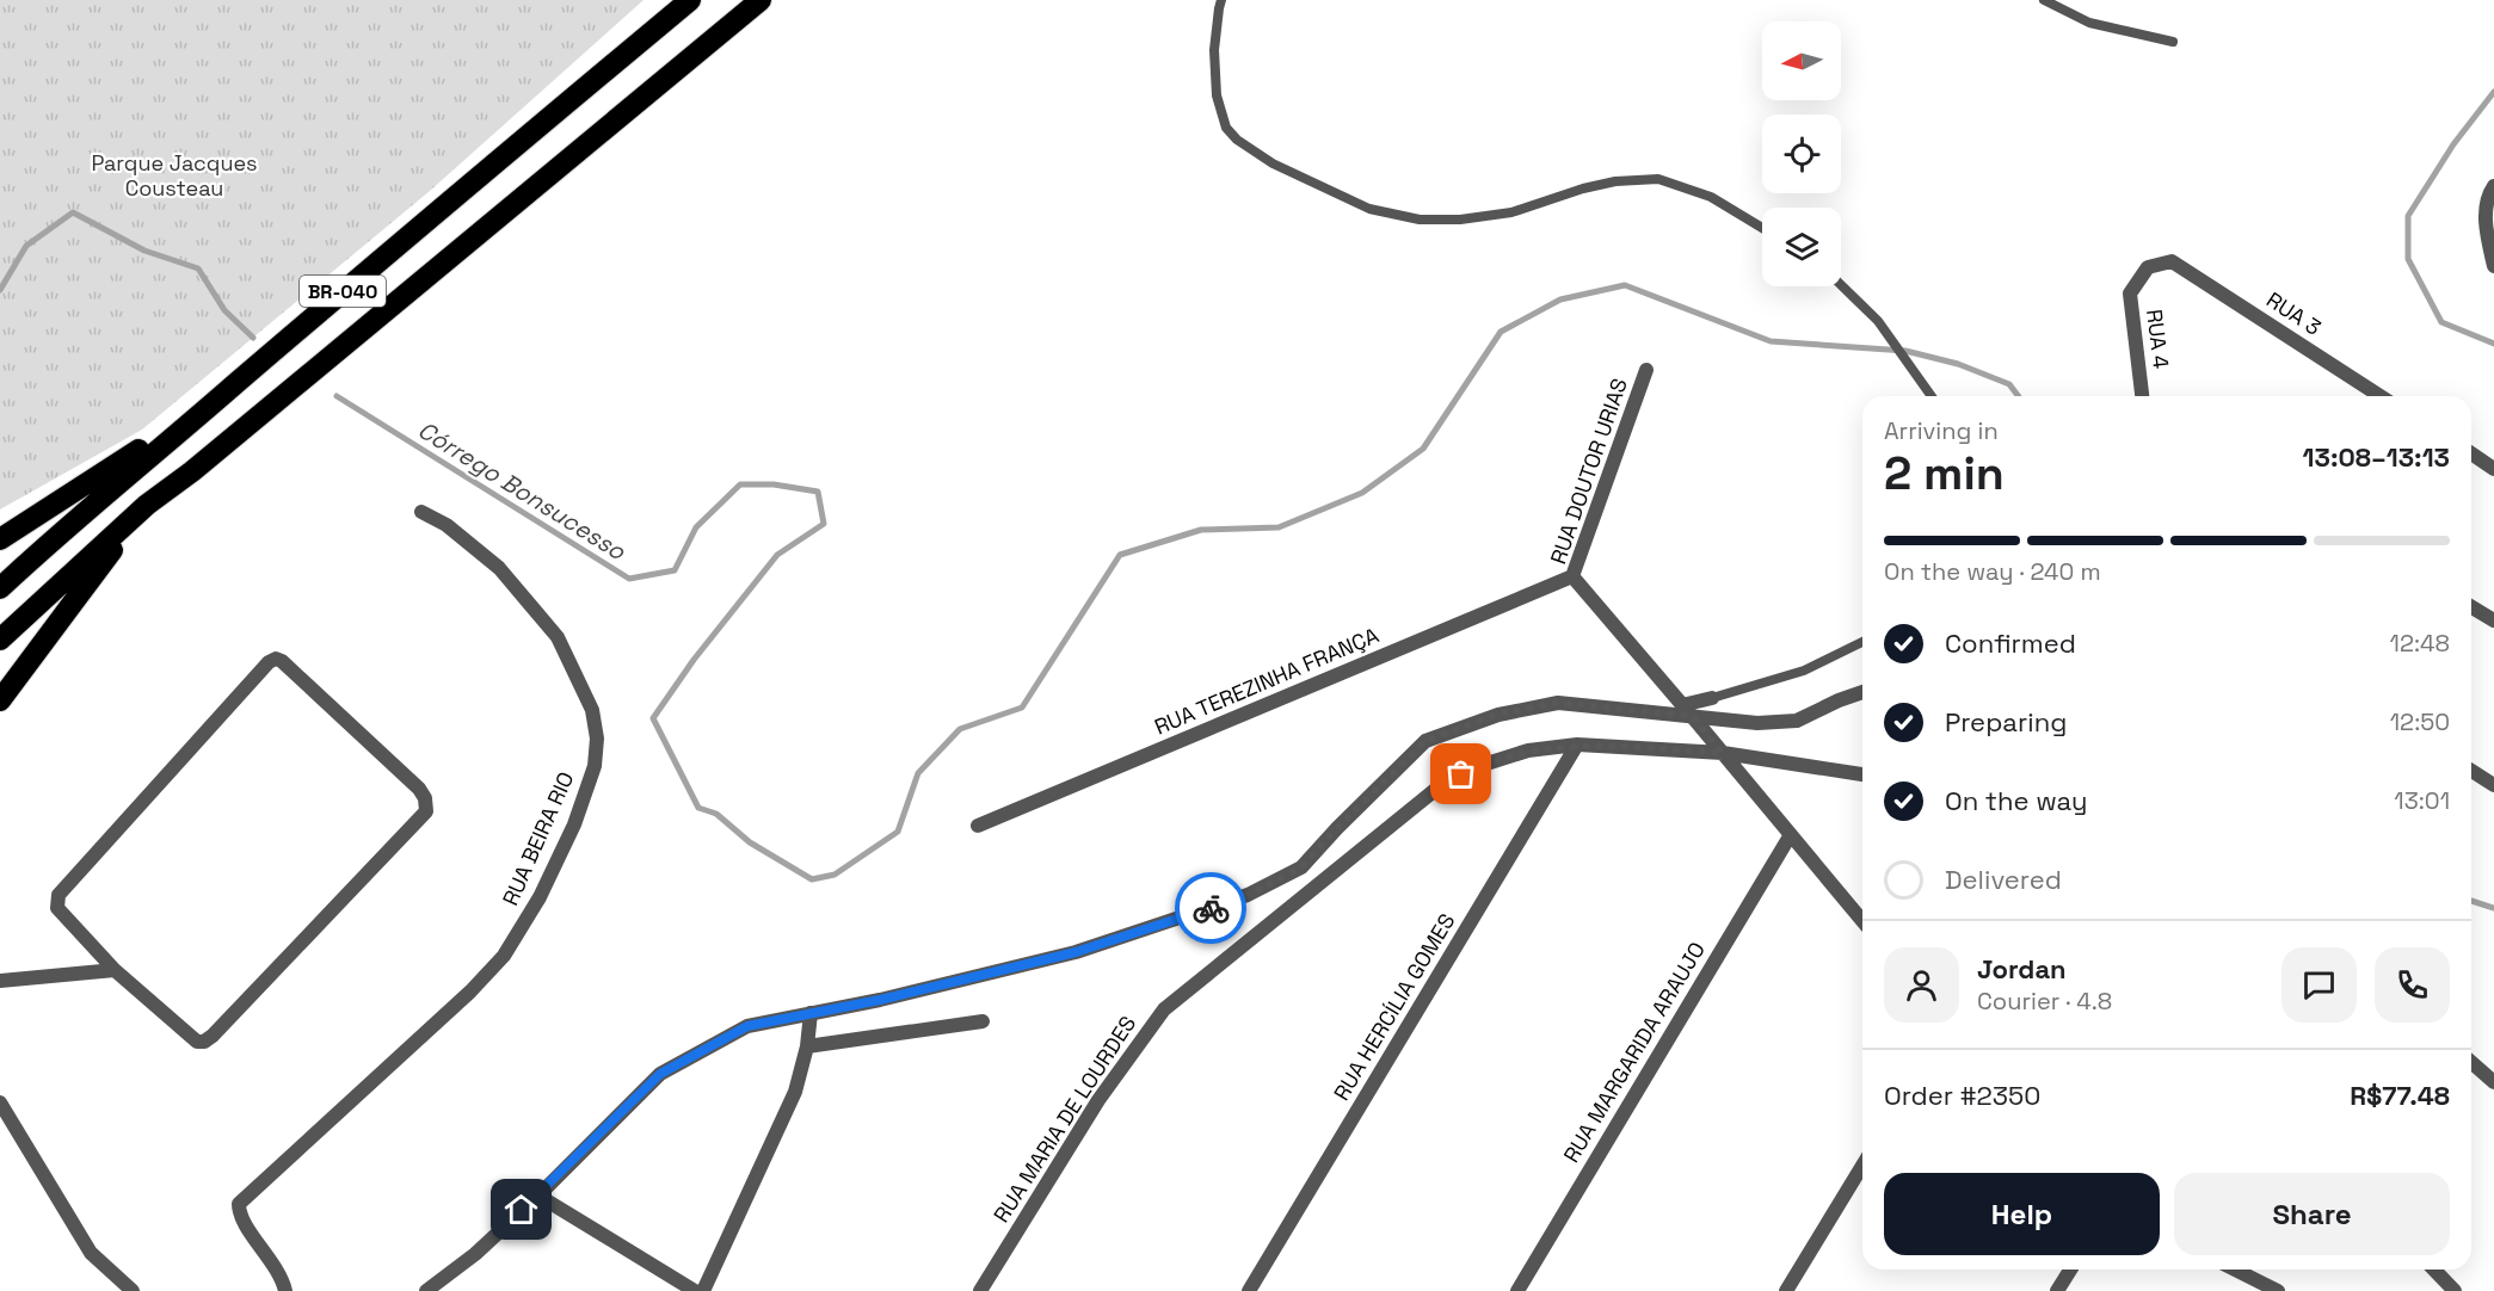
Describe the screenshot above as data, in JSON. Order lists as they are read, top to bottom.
{
  "streets": {
    "highway": ["BR-040"],
    "street": [
      "RUA 3",
      "RUA 4",
      "RUA DOUTOR URIAS",
      "RUA TEREZINHA FRANÇA",
      "RUA BEIRA RIO",
      "RUA HERCÍLIA GOMES",
      "RUA MARGARIDA ARAUJO",
      "RUA MARIA DE LOURDES"
    ]
  },
  "crossings": [
    ["RUA 3", "RUA 4"],
    ["RUA DOUTOR URIAS", "RUA TEREZINHA FRANÇA"],
    ["RUA DOUTOR URIAS", "RUA MARGARIDA ARAUJO"],
    ["RUA DOUTOR URIAS", "RUA MARIA DE LOURDES"],
    ["RUA HERCÍLIA GOMES", "RUA MARIA DE LOURDES"]
  ],
  "water": ["Córrego Bonsucesso"],
  "parks": ["Parque Jacques Cousteau"],
  "north": "left",
  "page": {
    "heading": ["2 min", "Arriving in", "13:08–13:13"],
    "panel": [
      "Jordan",
      "Courier · 4.8",
      "Order #2350",
      "R$77.48"
    ],
    "bar": "On the way · 240 m",
    "list": [
      ["Confirmed", "12:48"],
      ["Preparing", "12:50"],
      ["On the way", "13:01"],
      "Delivered"
    ],
    "buttons": ["Help", "Share"]
  }
}
